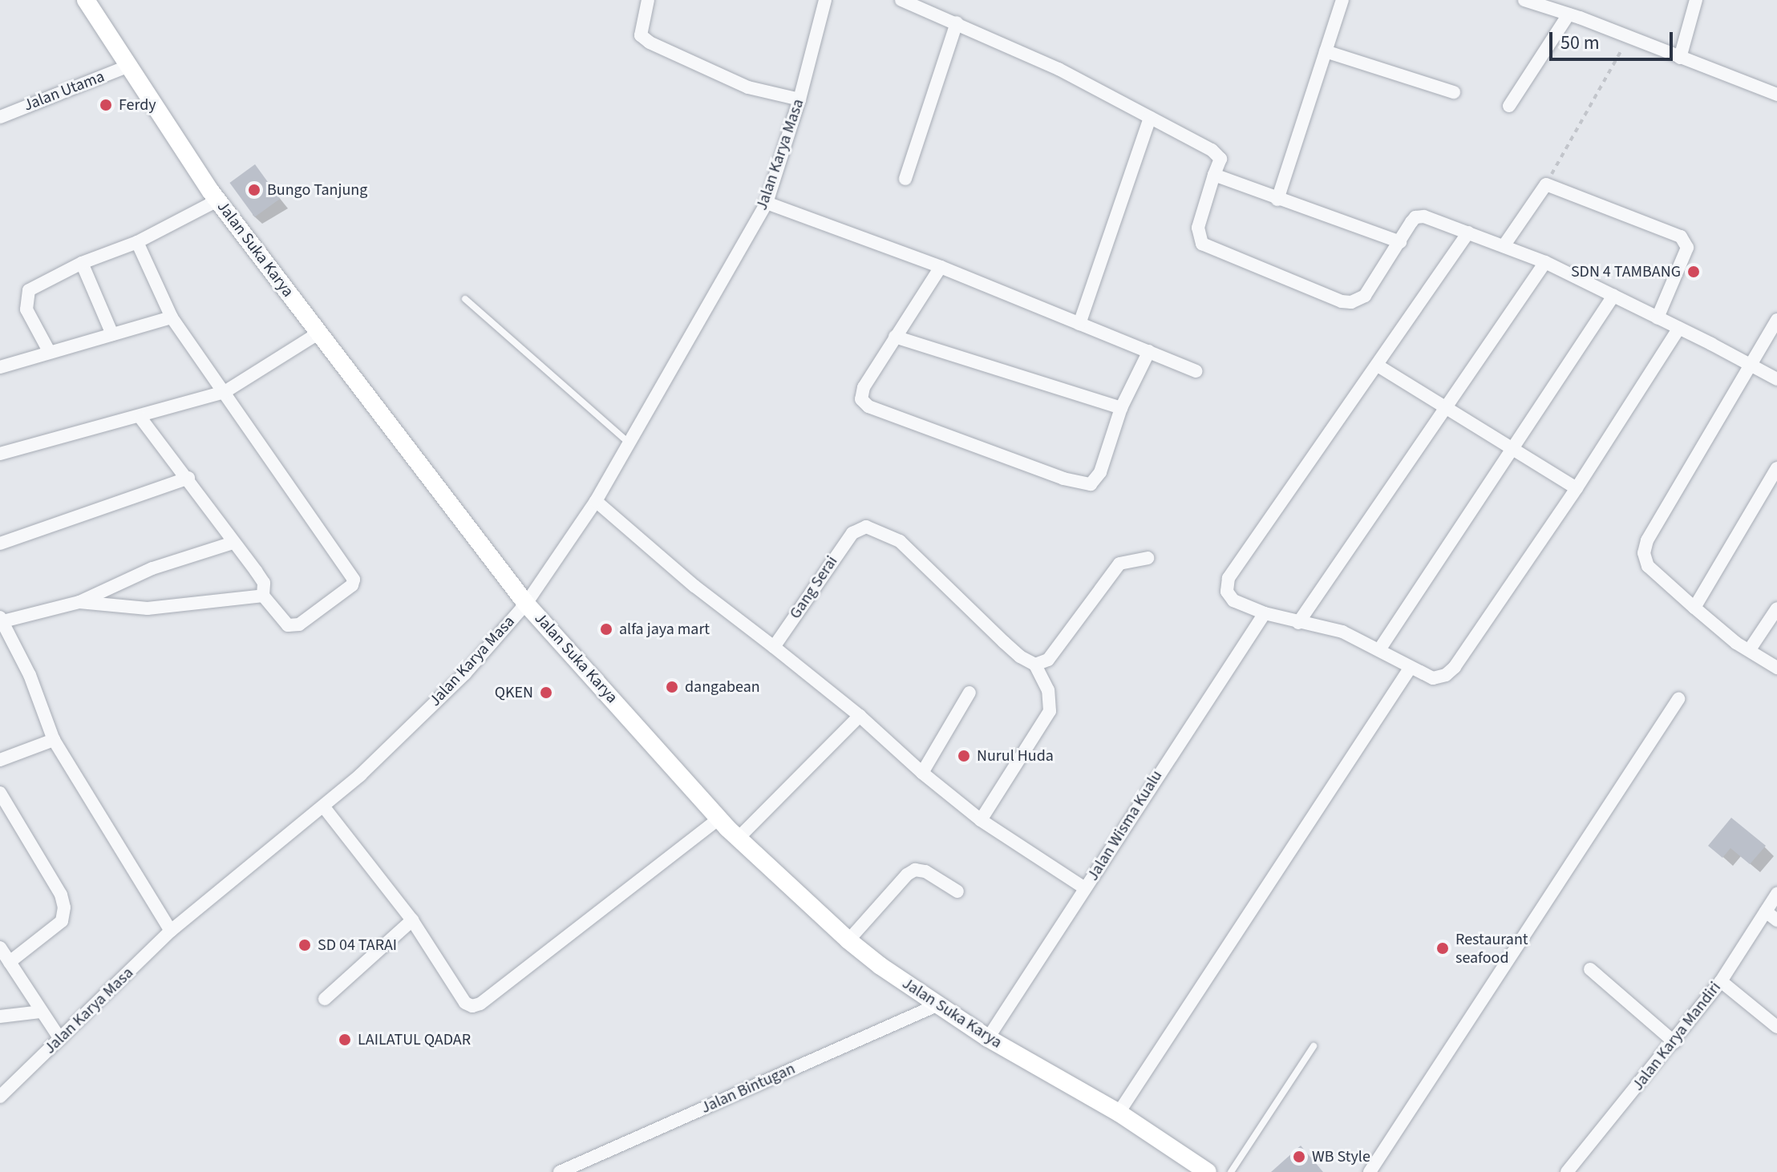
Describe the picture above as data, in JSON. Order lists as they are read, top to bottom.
{
  "streets": {
    "main road": ["Jalan Suka Karya"],
    "street": [
      "Jalan Utama",
      "Jalan Karya Masa",
      "Gang Serai",
      "Jalan Wisma Kualu",
      "Jalan Karya Mandiri",
      "Jalan Bintugan"
    ]
  },
  "crossings": [
    ["Jalan Utama", "Jalan Suka Karya"],
    ["Jalan Karya Masa", "Jalan Suka Karya"],
    ["Jalan Suka Karya", "Jalan Wisma Kualu"],
    ["Jalan Suka Karya", "Jalan Bintugan"]
  ],
  "places": [
    "Ferdy",
    "Bungo Tanjung",
    "SDN 4 TAMBANG",
    "alfa jaya mart",
    "dangabean",
    "QKEN",
    "Nurul Huda",
    "SD 04 TARAI",
    "Restaurant seafood",
    "LAILATUL QADAR",
    "WB Style"
  ],
  "scale_bar": "50 m"
}
